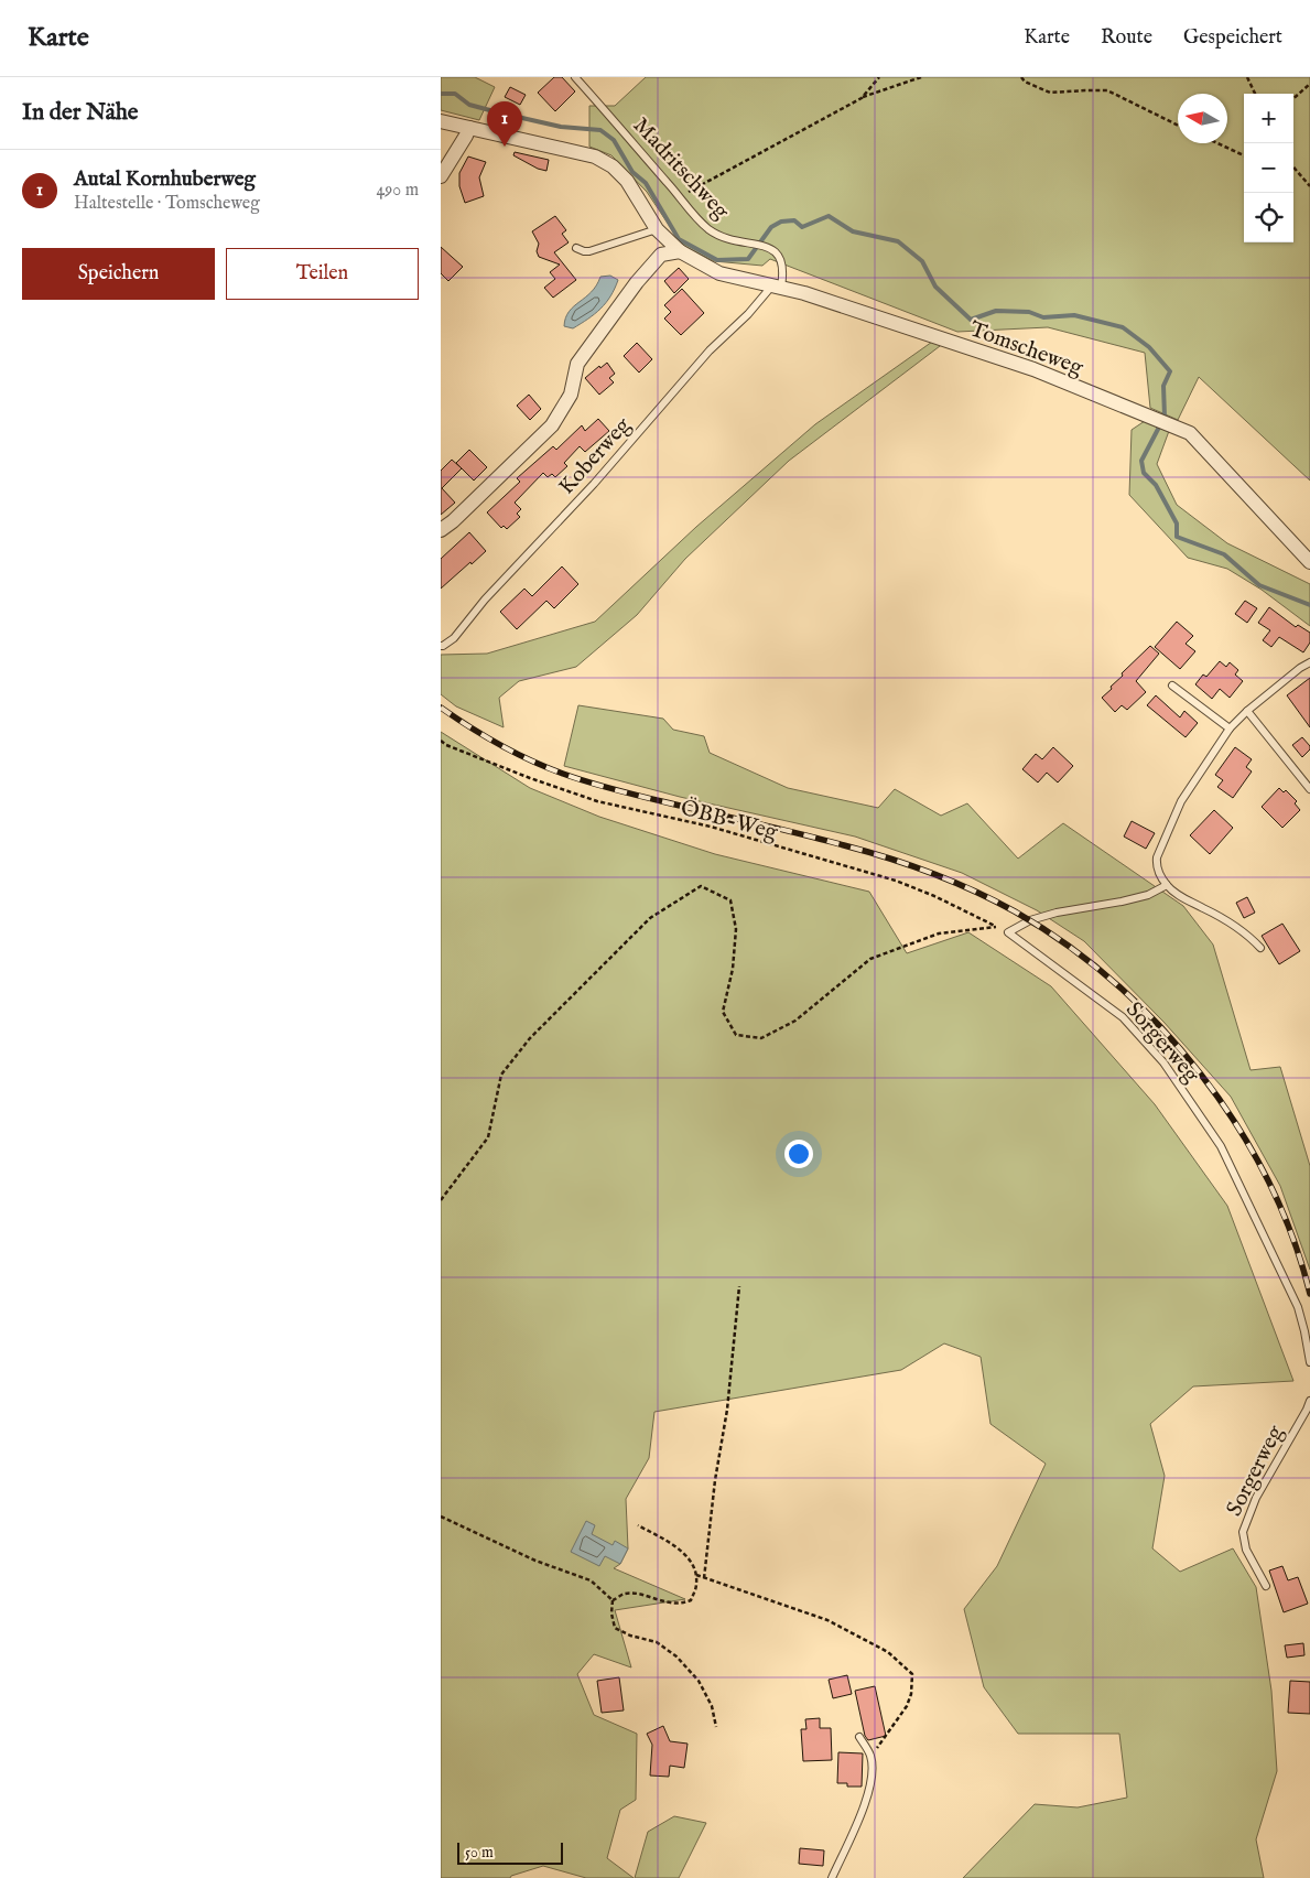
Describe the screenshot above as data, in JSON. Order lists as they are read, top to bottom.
{
  "streets": {
    "street": ["Tomscheweg"],
    "lane": ["Madritschweg", "Koberweg", "Sorgerweg"],
    "path": ["ÖBB-Weg"]
  },
  "crossings": [
    ["Madritschweg", "Tomscheweg"],
    ["Madritschweg", "Koberweg"],
    ["Tomscheweg", "Koberweg"],
    ["ÖBB-Weg", "Sorgerweg"]
  ],
  "scale_bar": "50 m",
  "north": "left",
  "page": {
    "header": "Karte",
    "nav": ["Karte", "Route", "Gespeichert"],
    "heading": "In der Nähe",
    "map_buttons": ["+", "−"],
    "pins": "1",
    "list": [
      {
        "mark": "1",
        "name": "Autal Kornhuberweg",
        "note": "Haltestelle · Tomscheweg",
        "value": "490 m"
      }
    ],
    "buttons": ["Speichern", "Teilen"],
    "scale": "50 m"
  }
}
